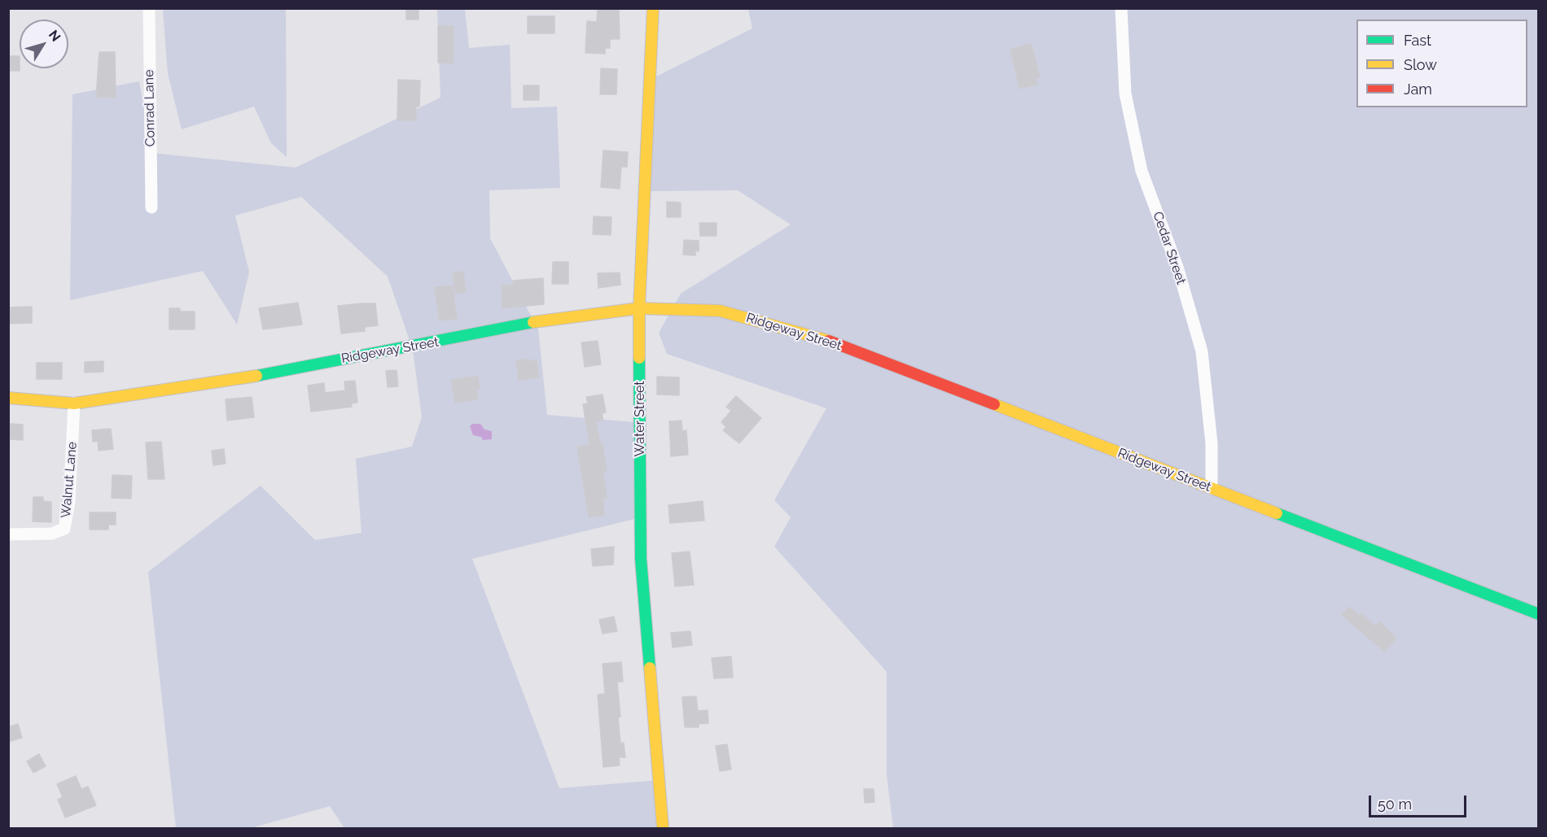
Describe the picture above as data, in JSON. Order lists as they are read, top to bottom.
{
  "streets": {
    "street": [
      "Conrad Lane",
      "Cedar Street",
      "Ridgeway Street",
      "Water Street",
      "Walnut Lane"
    ]
  },
  "crossings": [
    ["Cedar Street", "Ridgeway Street"],
    ["Ridgeway Street", "Water Street"],
    ["Ridgeway Street", "Walnut Lane"]
  ],
  "legend": ["Fast", "Slow", "Jam"],
  "scale_bar": "50 m",
  "north": "top right"
}
